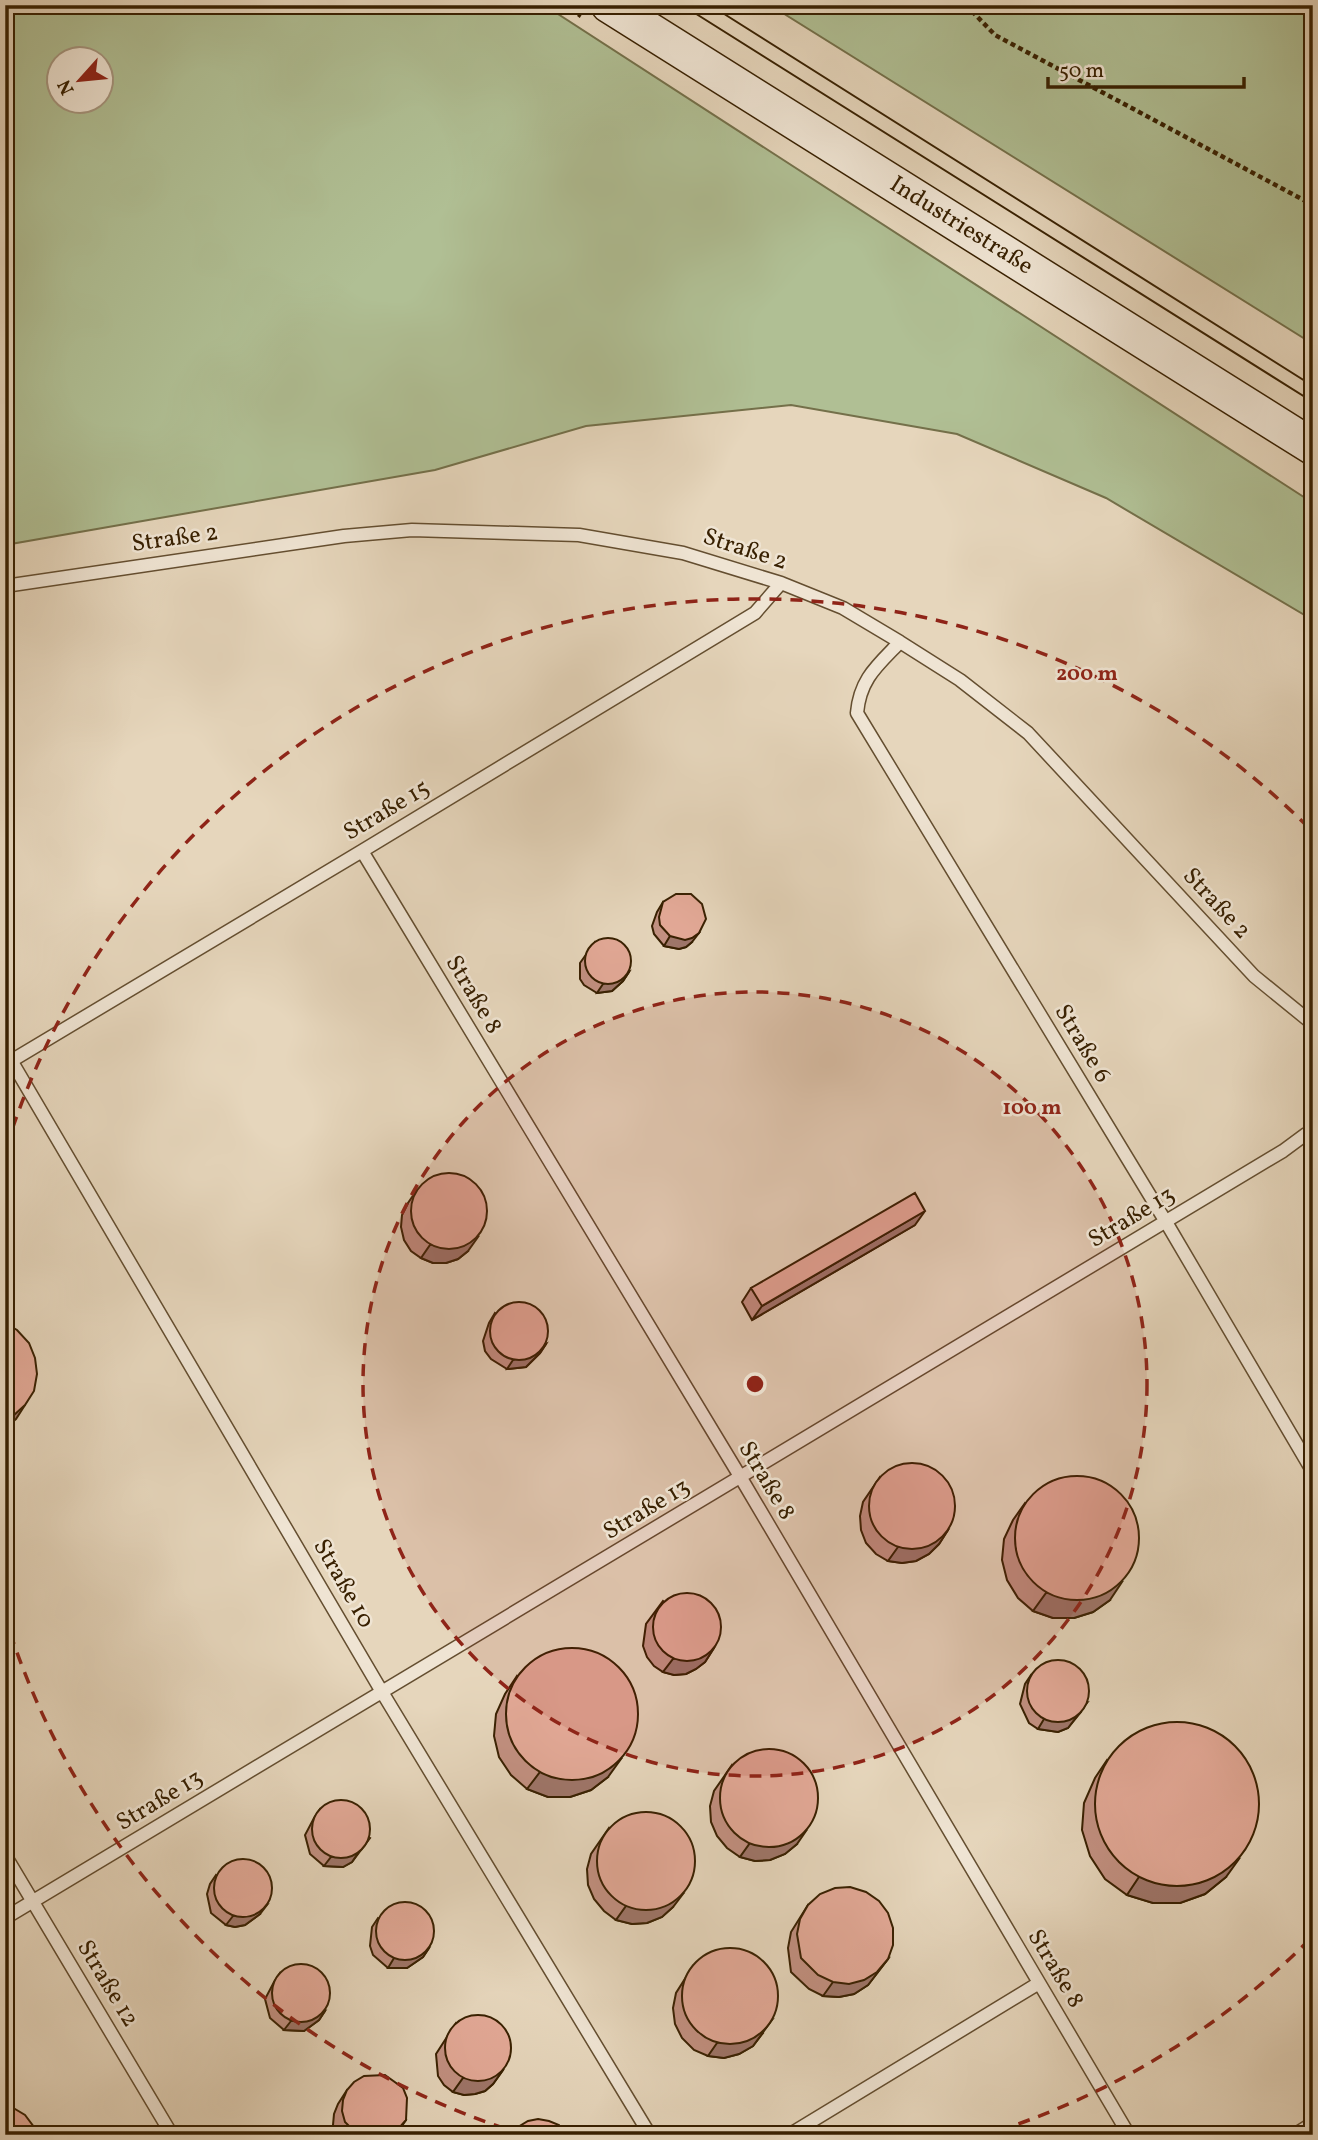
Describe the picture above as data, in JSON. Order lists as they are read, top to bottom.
{
  "streets": {
    "main road": ["Industriestraße"],
    "lane": [
      "Straße 2",
      "Straße 15",
      "Straße 8",
      "Straße 6",
      "Straße 13",
      "Straße 10",
      "Straße 12"
    ]
  },
  "crossings": [
    ["Straße 2", "Straße 15"],
    ["Straße 2", "Straße 6"],
    ["Straße 15", "Straße 8"],
    ["Straße 15", "Straße 10"],
    ["Straße 8", "Straße 13"],
    ["Straße 6", "Straße 13"],
    ["Straße 13", "Straße 10"],
    ["Straße 13", "Straße 12"]
  ],
  "scale_bar": "50 m",
  "north": "bottom left",
  "rings": ["200 m", "100 m"]
}
